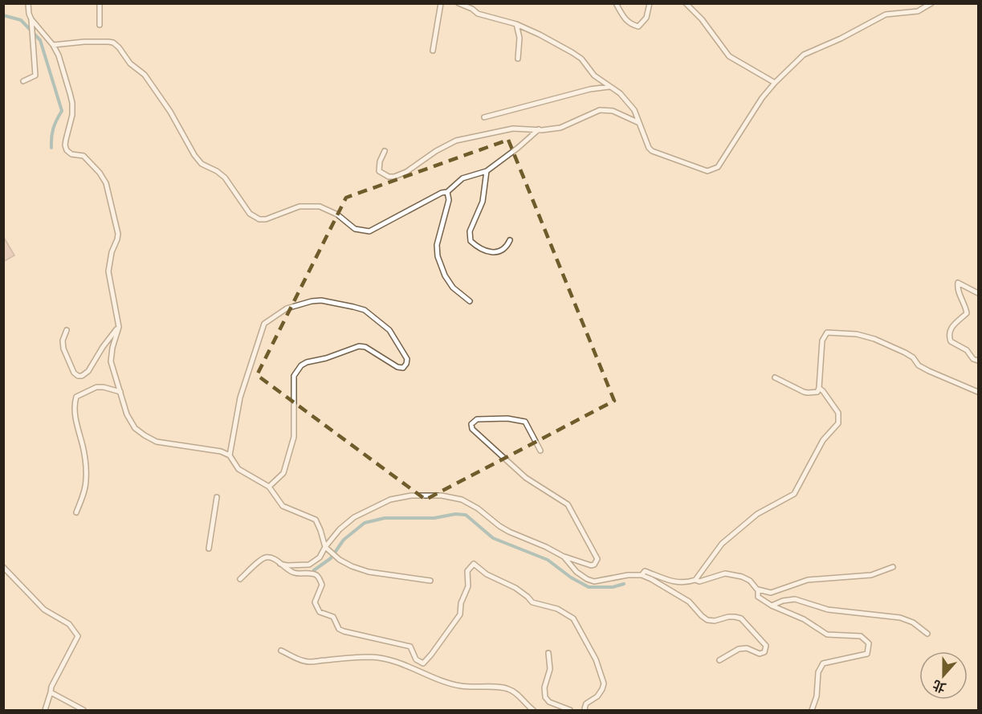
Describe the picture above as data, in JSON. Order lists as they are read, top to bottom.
{
  "north": "bottom"
}
